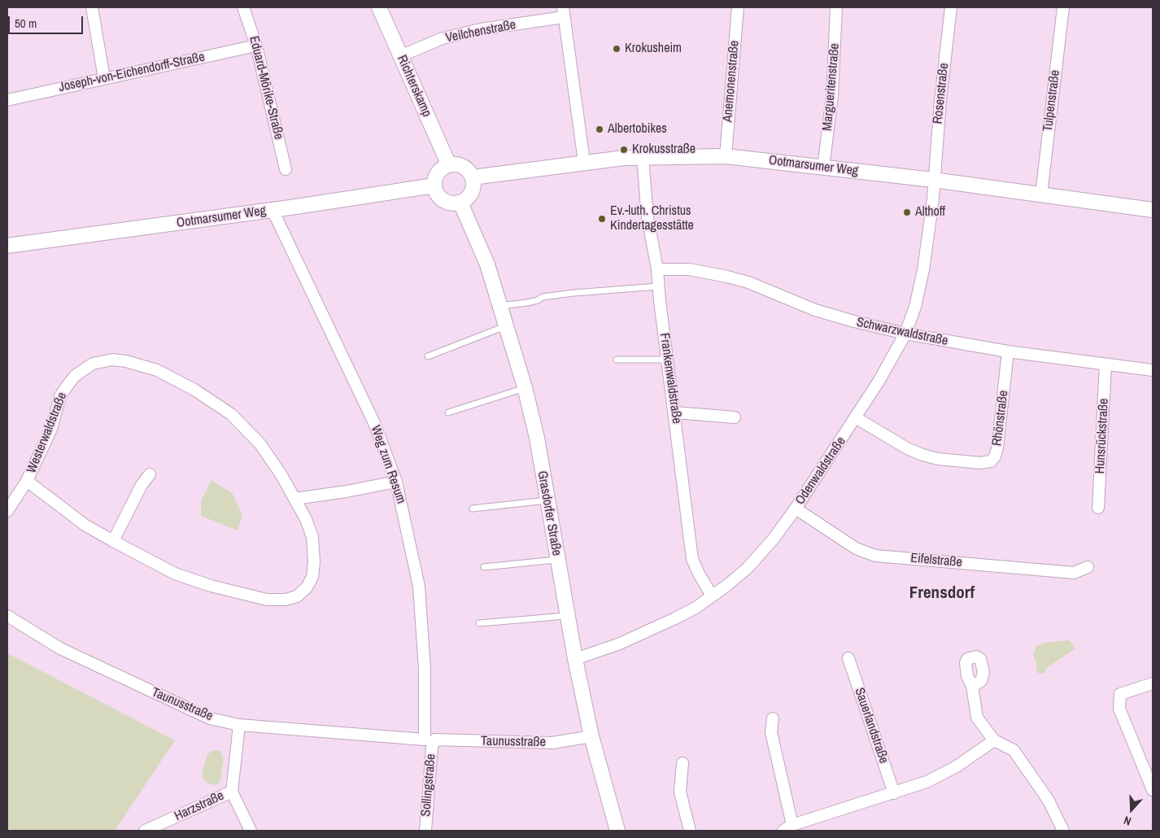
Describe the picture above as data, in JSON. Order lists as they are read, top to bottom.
{
  "streets": {
    "street": [
      "Veilchenstraße",
      "Joseph-von-Eichendorff-Straße",
      "Anemonenstraße",
      "Richterskamp",
      "Margueritenstraße",
      "Eduard-Mörike-Straße",
      "Rosenstraße",
      "Tulpenstraße",
      "Ootmarsumer Weg",
      "Schwarzwaldstraße",
      "Frankenwaldstraße",
      "Rhönstraße",
      "Westerwaldstraße",
      "Hunsrückstraße",
      "Weg zum Resum",
      "Odenwaldstraße",
      "Grasdorfer Straße",
      "Eifelstraße",
      "Taunusstraße",
      "Sauerlandstraße",
      "Sollingstraße",
      "Harzstraße"
    ]
  },
  "crossings": [
    ["Veilchenstraße", "Richterskamp"],
    ["Joseph-von-Eichendorff-Straße", "Eduard-Mörike-Straße"],
    ["Anemonenstraße", "Ootmarsumer Weg"],
    ["Richterskamp", "Ootmarsumer Weg"],
    ["Richterskamp", "Grasdorfer Straße"],
    ["Margueritenstraße", "Ootmarsumer Weg"],
    ["Rosenstraße", "Ootmarsumer Weg"],
    ["Rosenstraße", "Odenwaldstraße"],
    ["Tulpenstraße", "Ootmarsumer Weg"],
    ["Ootmarsumer Weg", "Frankenwaldstraße"],
    ["Ootmarsumer Weg", "Weg zum Resum"],
    ["Ootmarsumer Weg", "Odenwaldstraße"],
    ["Ootmarsumer Weg", "Grasdorfer Straße"],
    ["Schwarzwaldstraße", "Frankenwaldstraße"],
    ["Schwarzwaldstraße", "Rhönstraße"],
    ["Schwarzwaldstraße", "Hunsrückstraße"],
    ["Schwarzwaldstraße", "Odenwaldstraße"],
    ["Frankenwaldstraße", "Odenwaldstraße"],
    ["Rhönstraße", "Odenwaldstraße"],
    ["Weg zum Resum", "Taunusstraße"],
    ["Weg zum Resum", "Sollingstraße"],
    ["Odenwaldstraße", "Grasdorfer Straße"],
    ["Odenwaldstraße", "Eifelstraße"],
    ["Grasdorfer Straße", "Taunusstraße"],
    ["Taunusstraße", "Sollingstraße"],
    ["Taunusstraße", "Harzstraße"]
  ],
  "districts": ["Frensdorf"],
  "places": [
    "Krokusheim",
    "Albertobikes",
    "Krokusstraße",
    "Althoff",
    "Ev.-luth. Christus Kindertagesstätte"
  ],
  "scale_bar": "50 m",
  "north": "bottom"
}
